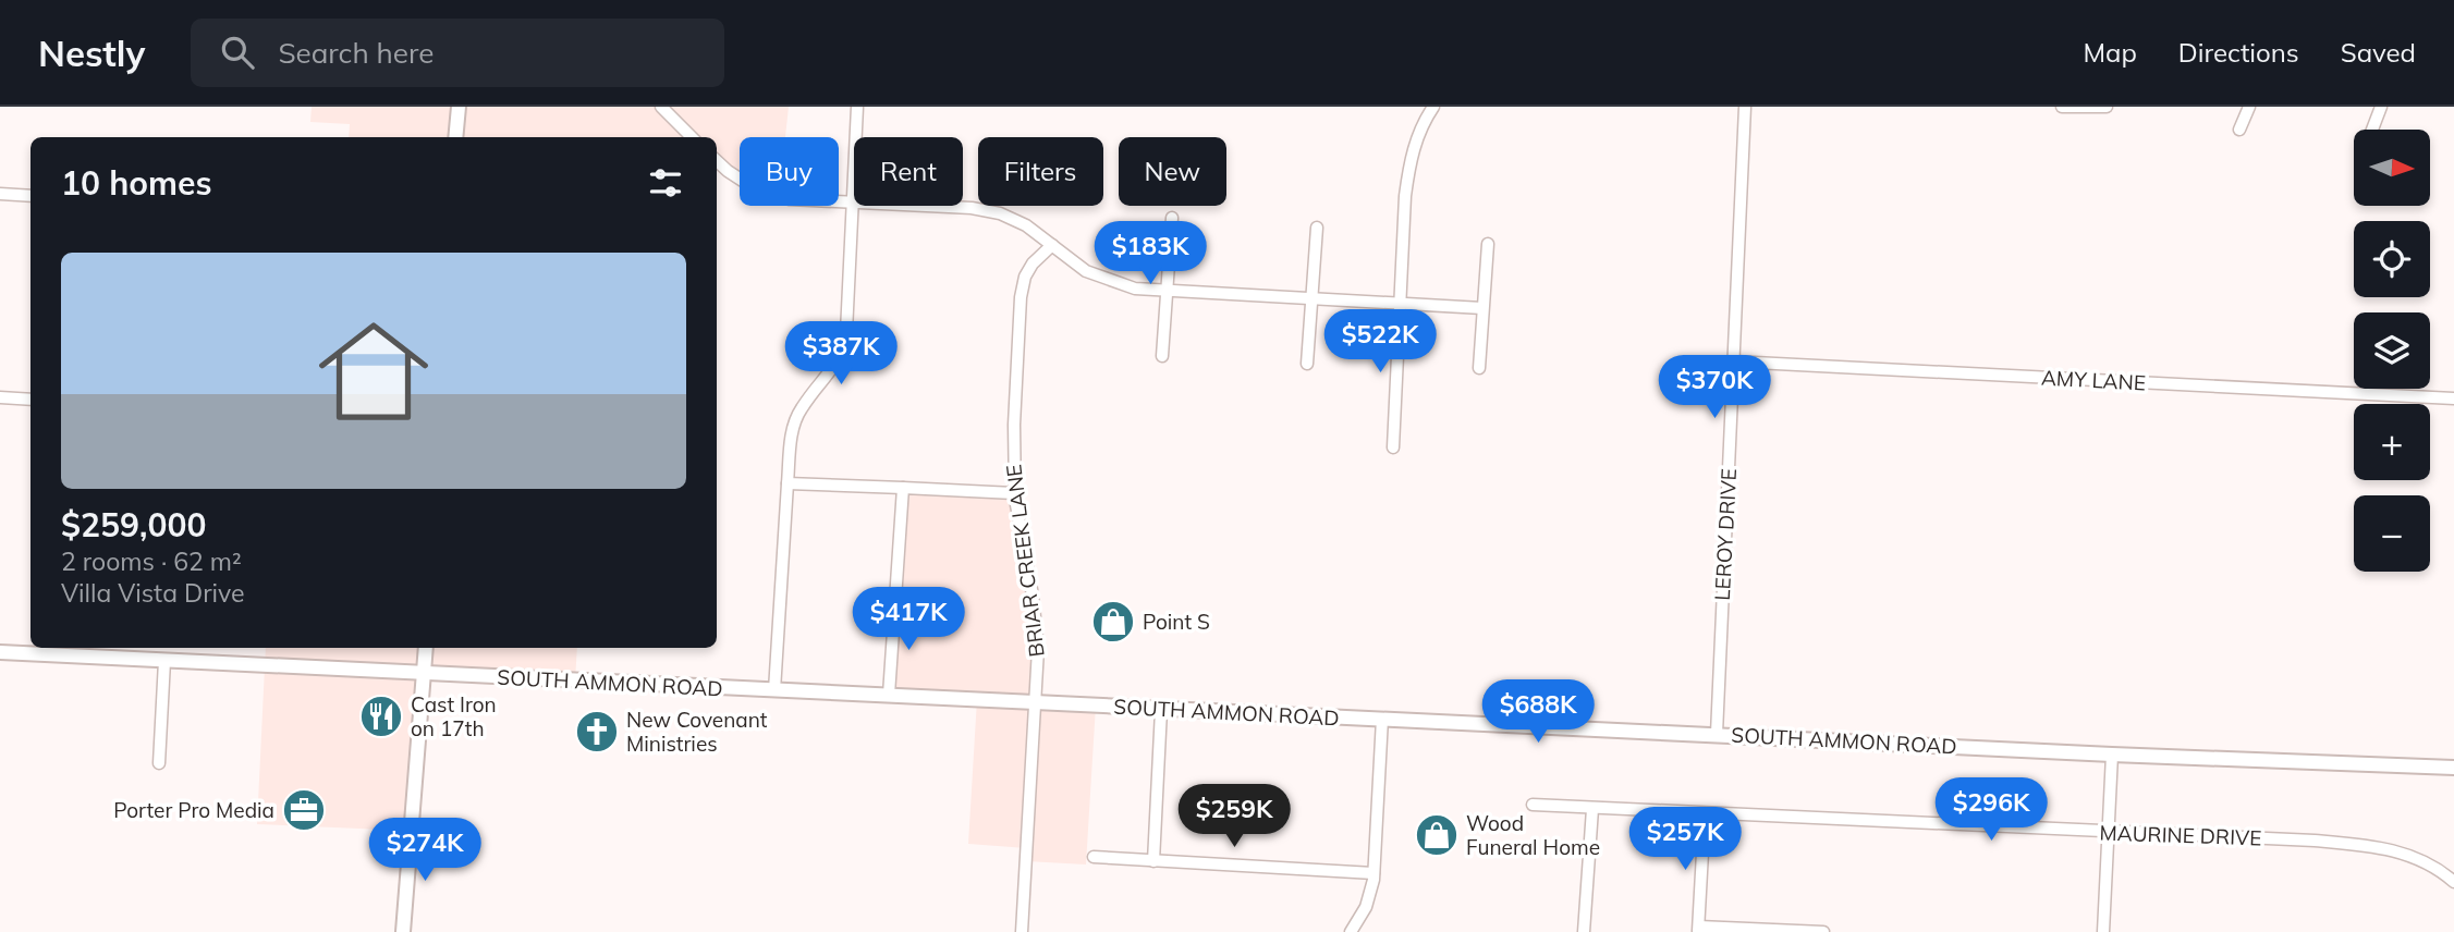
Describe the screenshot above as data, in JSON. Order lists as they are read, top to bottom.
{
  "streets": {
    "main road": ["SOUTH AMMON ROAD"],
    "street": [
      "AMY LANE",
      "LEROY DRIVE",
      "BRIAR CREEK LANE",
      "MAURINE DRIVE"
    ]
  },
  "crossings": [
    ["AMY LANE", "LEROY DRIVE"],
    ["LEROY DRIVE", "SOUTH AMMON ROAD"],
    ["BRIAR CREEK LANE", "SOUTH AMMON ROAD"]
  ],
  "places": {
    "shop": ["Point S", "Wood Funeral Home"],
    "restaurant": ["Cast Iron on 17th"],
    "church": ["New Covenant Ministries"],
    "office": ["Porter Pro Media"]
  },
  "north": "right",
  "page": {
    "header": "Nestly",
    "search": "Search here",
    "nav": ["Map", "Directions", "Saved"],
    "map_buttons": ["+", "−"],
    "chip": [
      "Buy",
      "Rent",
      "Filters",
      "New"
    ],
    "heading": "10 homes",
    "price": [
      "$183K",
      "$522K",
      "$387K",
      "$370K",
      "$417K",
      "$688K",
      "$296K",
      "$259K",
      "$257K",
      "$274K"
    ],
    "list": [
      {
        "name": "$259,000",
        "note": "2 rooms · 62 m² · Villa Vista Drive"
      }
    ]
  }
}
